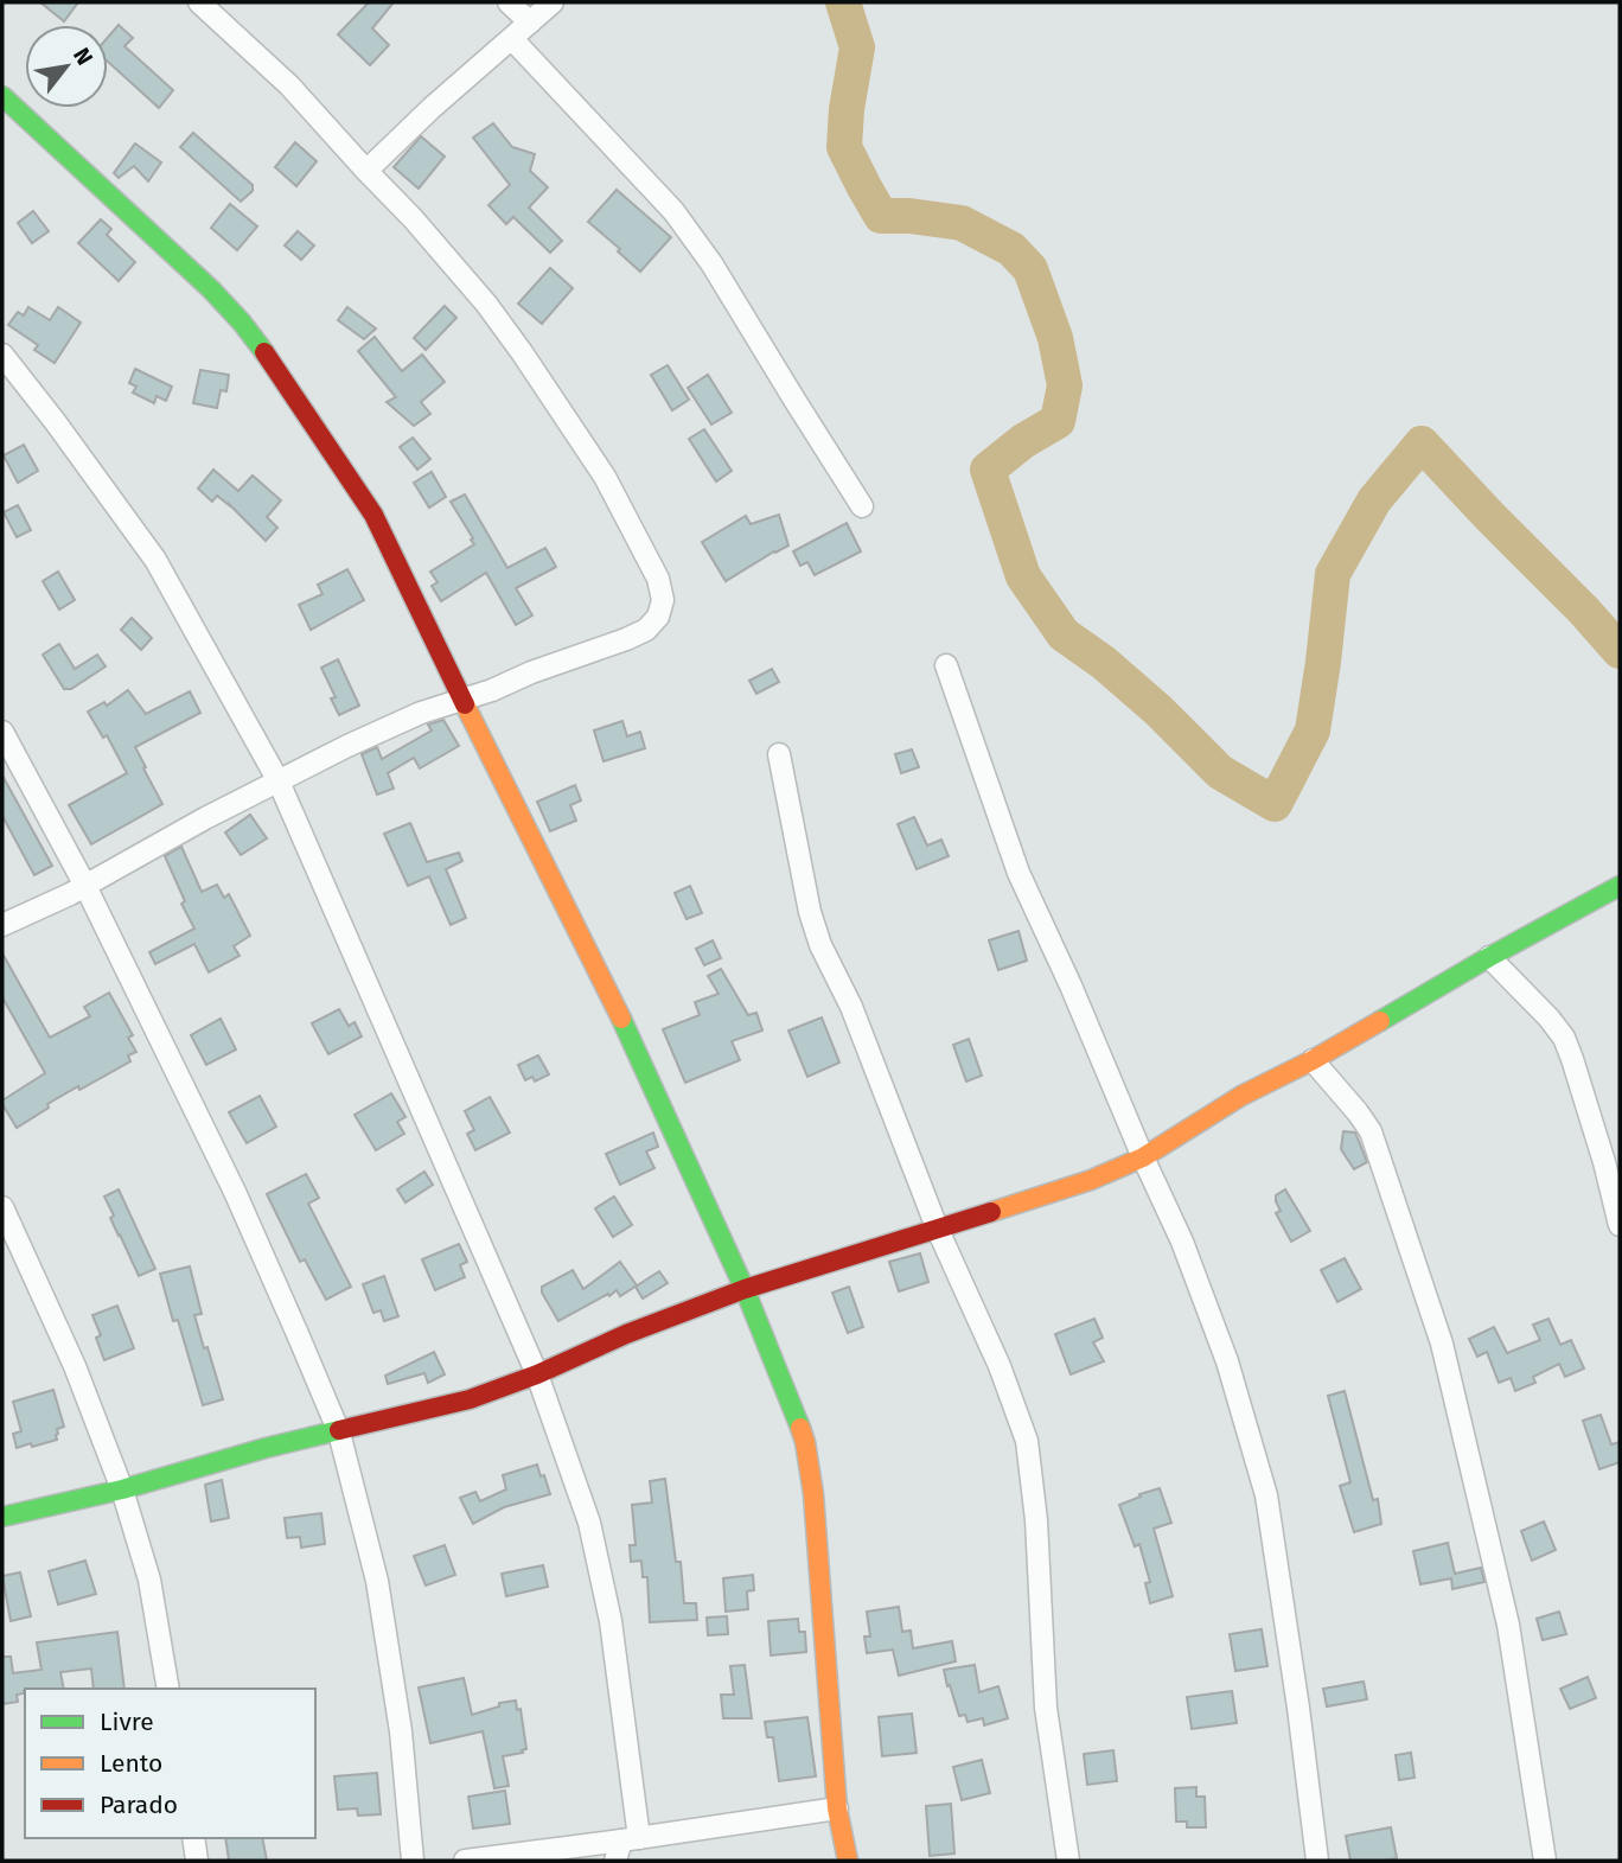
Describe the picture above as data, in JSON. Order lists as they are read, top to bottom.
{
  "legend": ["Livre", "Lento", "Parado"],
  "north": "top right"
}
